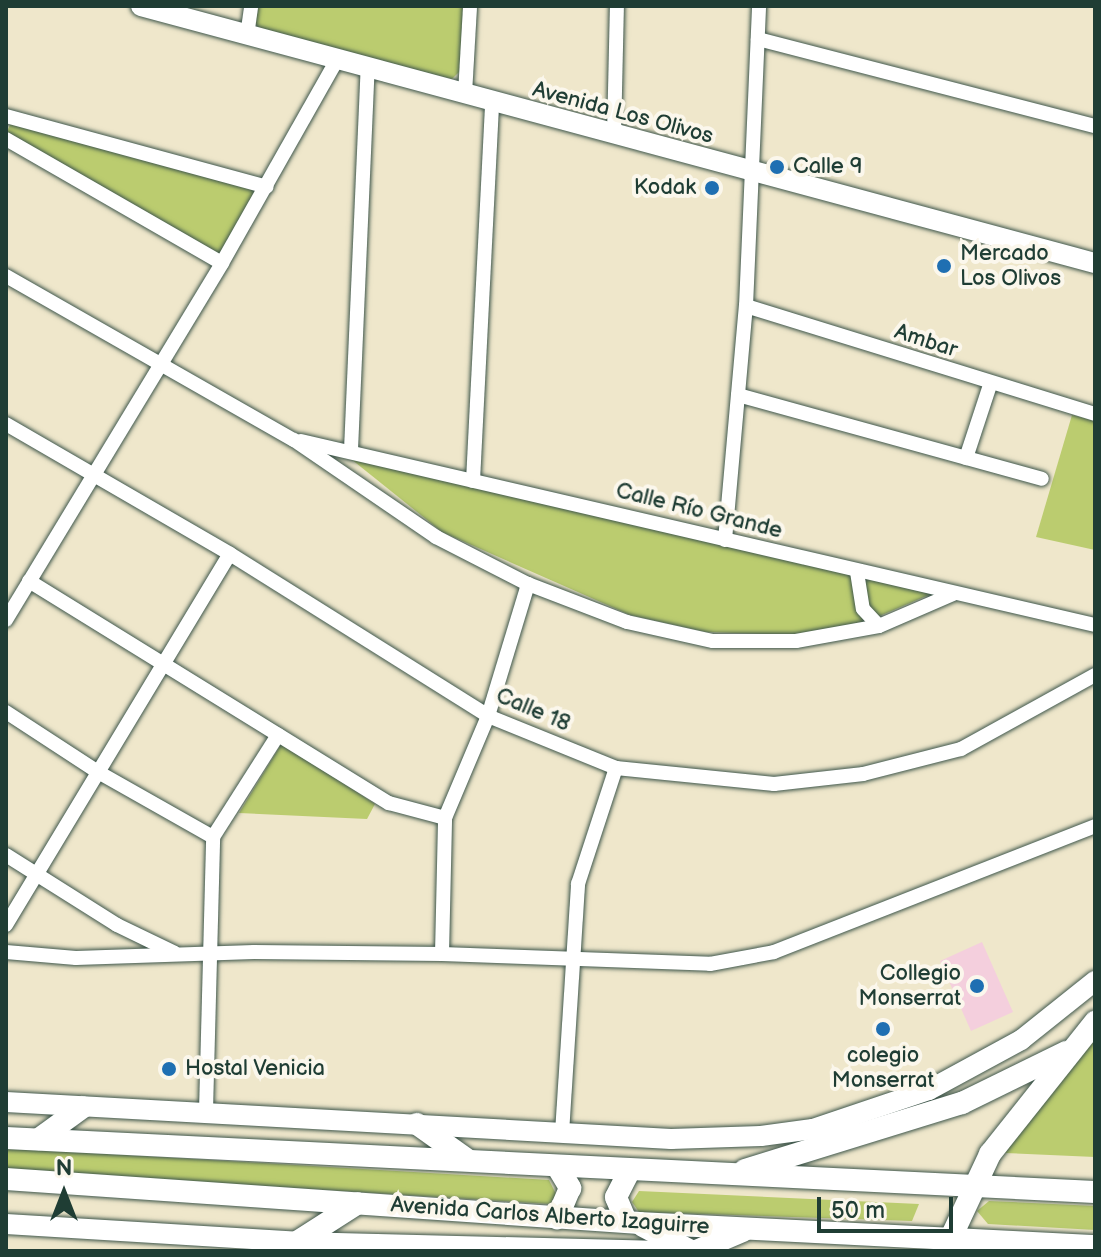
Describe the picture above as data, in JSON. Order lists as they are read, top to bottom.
{
  "streets": {
    "main road": ["Avenida Carlos Alberto Izaguirre"],
    "street": [
      "Avenida Los Olivos",
      "Ambar",
      "Calle Río Grande",
      "Calle 18"
    ]
  },
  "places": [
    "Calle 9",
    "Kodak",
    "Mercado Los Olivos",
    "Collegio Monserrat",
    "colegio Monserrat",
    "Hostal Venicia"
  ],
  "scale_bar": "50 m",
  "north": "top"
}
